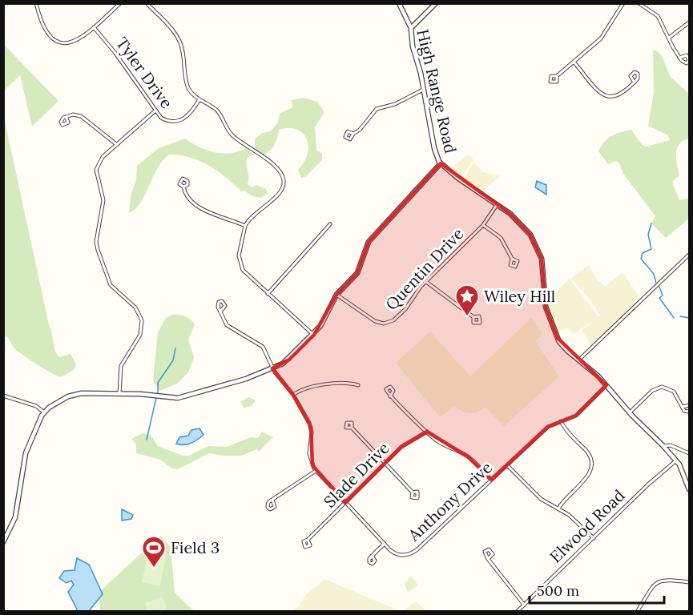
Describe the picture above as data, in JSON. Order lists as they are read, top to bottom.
{
  "streets": {
    "street": [
      "Tyler Drive",
      "High Range Road",
      "Quentin Drive",
      "Slade Drive",
      "Anthony Drive",
      "Elwood Road"
    ]
  },
  "crossings": [
    ["High Range Road", "Quentin Drive"],
    ["High Range Road", "Anthony Drive"],
    ["High Range Road", "Elwood Road"],
    ["Slade Drive", "Anthony Drive"]
  ],
  "places": {
    "place": ["Wiley Hill"],
    "sports": ["Field 3"]
  },
  "scale_bar": "500 m"
}
